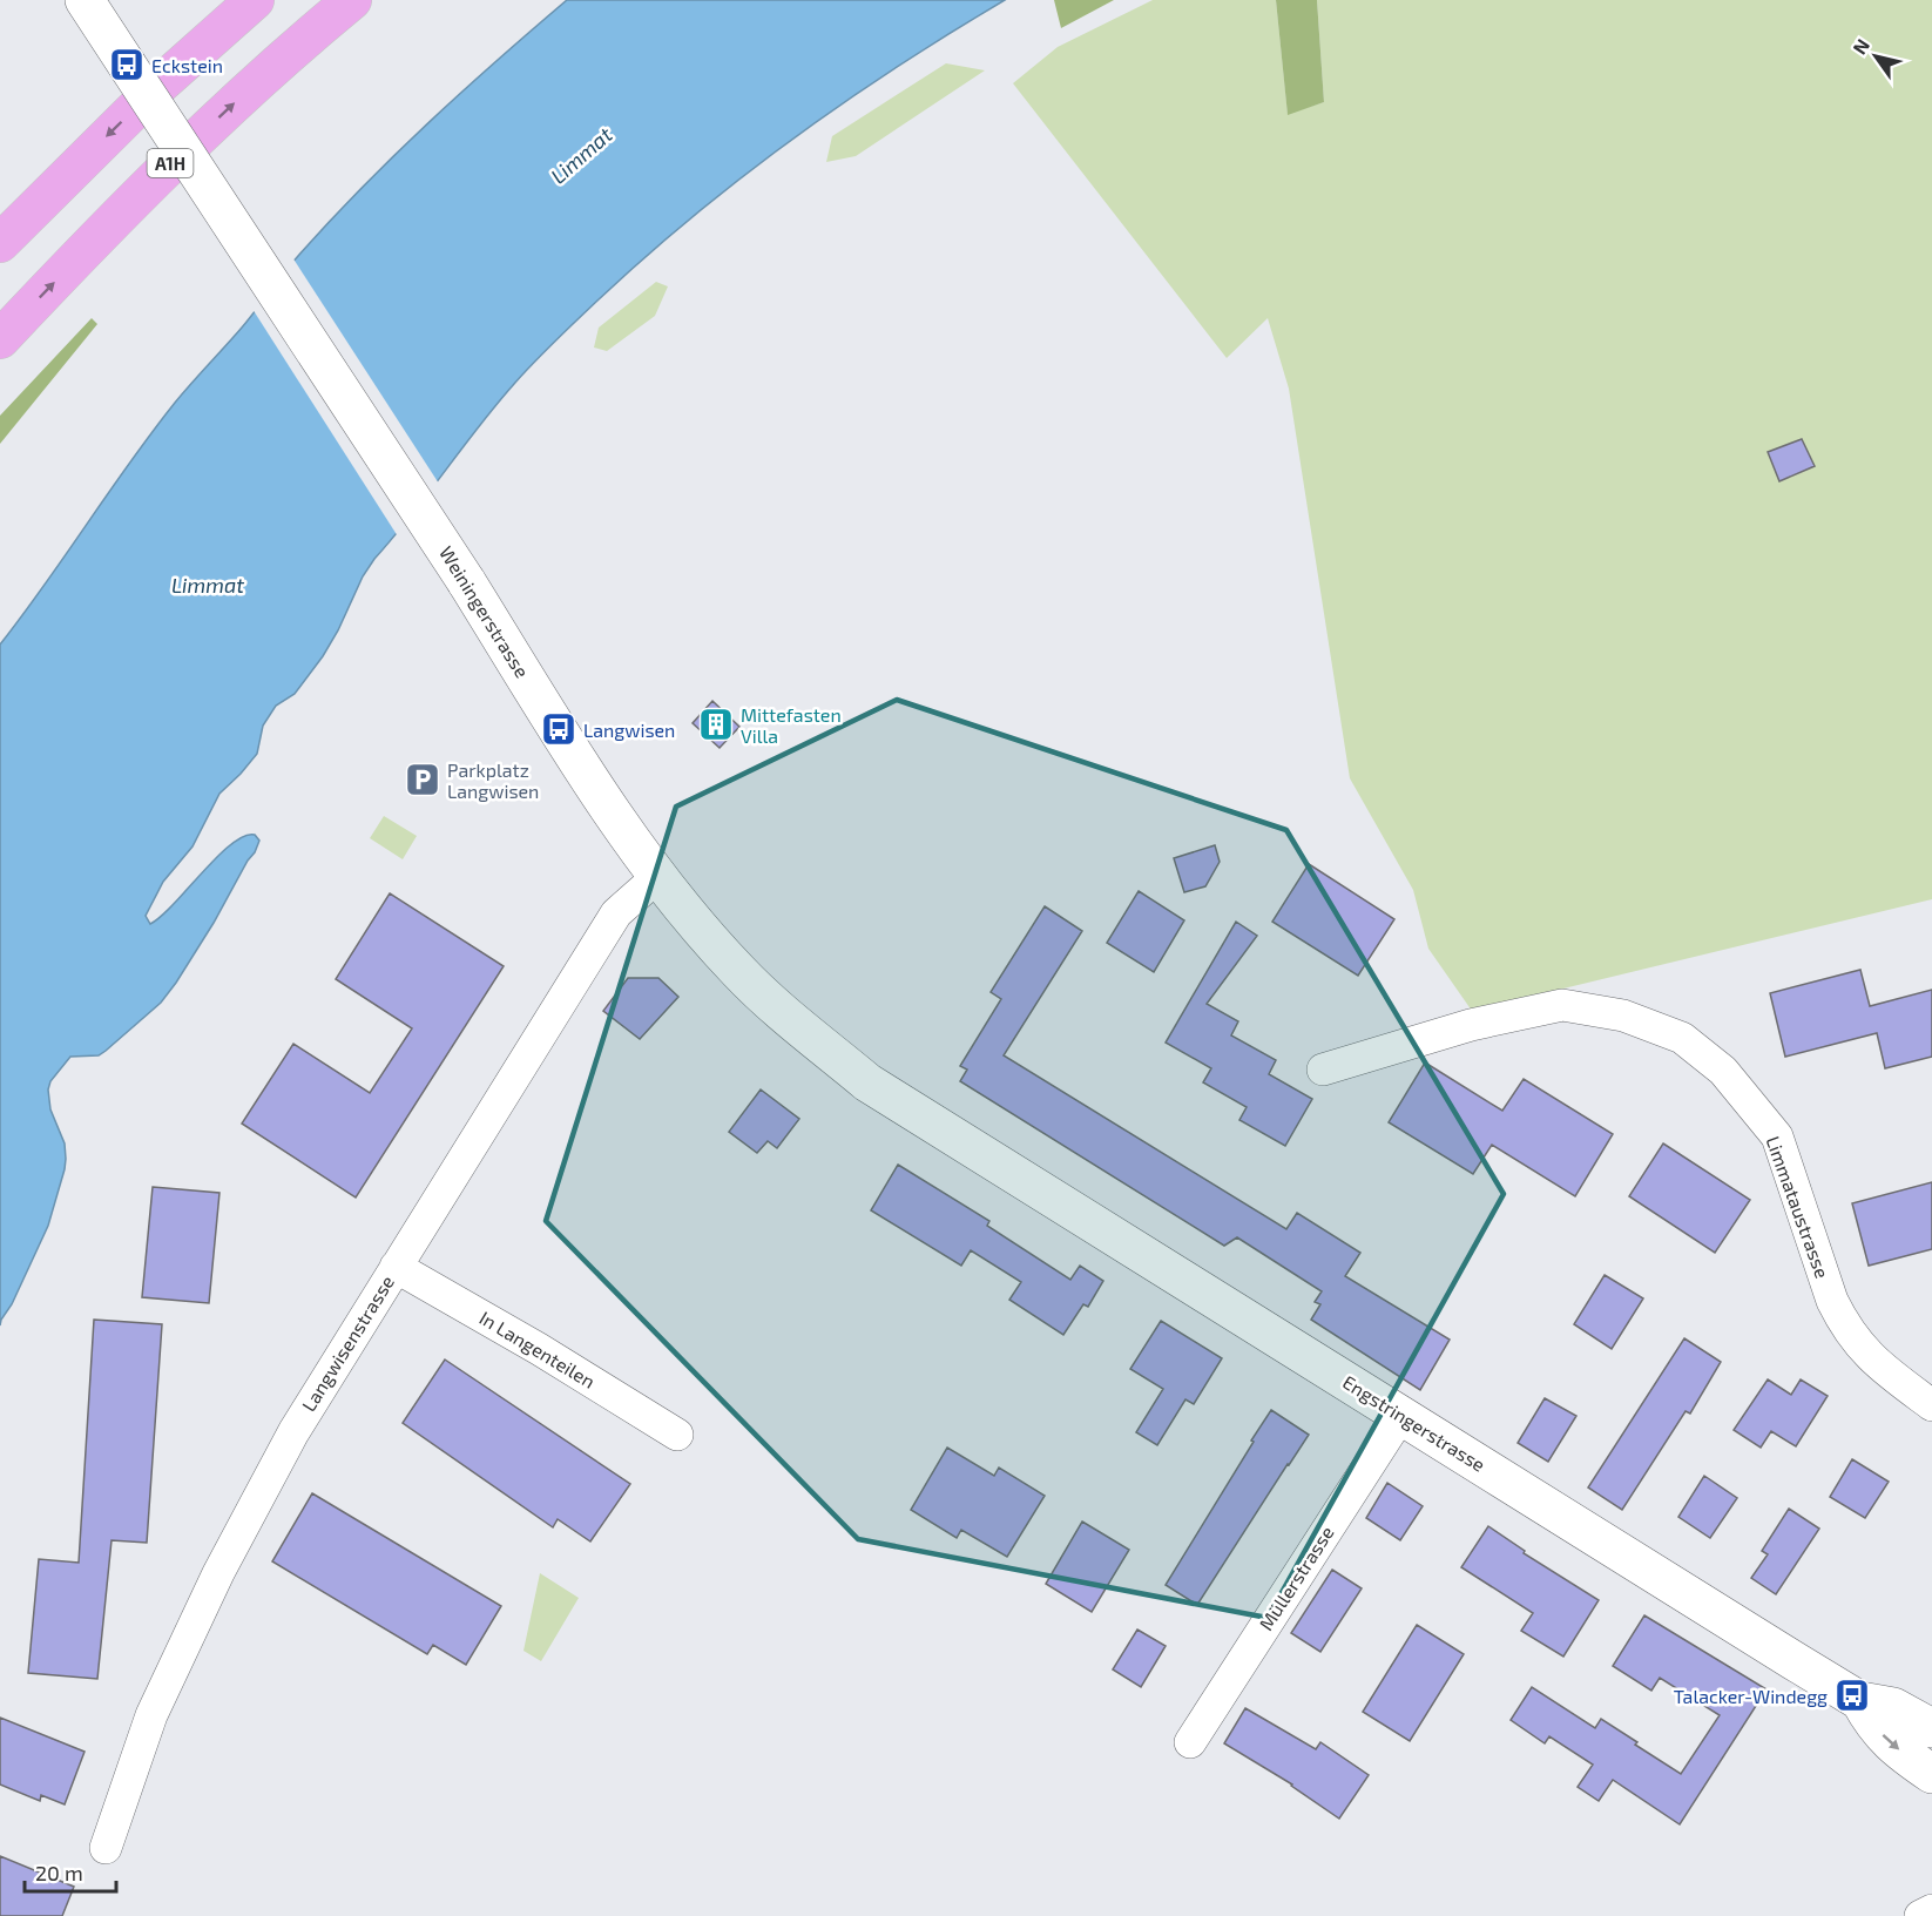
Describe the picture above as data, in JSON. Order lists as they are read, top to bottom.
{
  "streets": {
    "highway": ["A1H"],
    "main road": ["Weiningerstrasse", "Engstringerstrasse"],
    "street": [
      "Limmataustrasse",
      "Langwisenstrasse",
      "In Langenteilen",
      "Müllerstrasse"
    ]
  },
  "crossings": [
    ["Weiningerstrasse", "Langwisenstrasse"],
    ["Weiningerstrasse", "Engstringerstrasse"],
    ["Langwisenstrasse", "In Langenteilen"],
    ["Engstringerstrasse", "Müllerstrasse"]
  ],
  "water": ["Limmat"],
  "places": {
    "bus stop": ["Eckstein", "Langwisen", "Talacker-Windegg"],
    "building": ["Mittefasten Villa"],
    "parking": ["Parkplatz Langwisen"]
  },
  "scale_bar": "20 m",
  "north": "top left"
}
